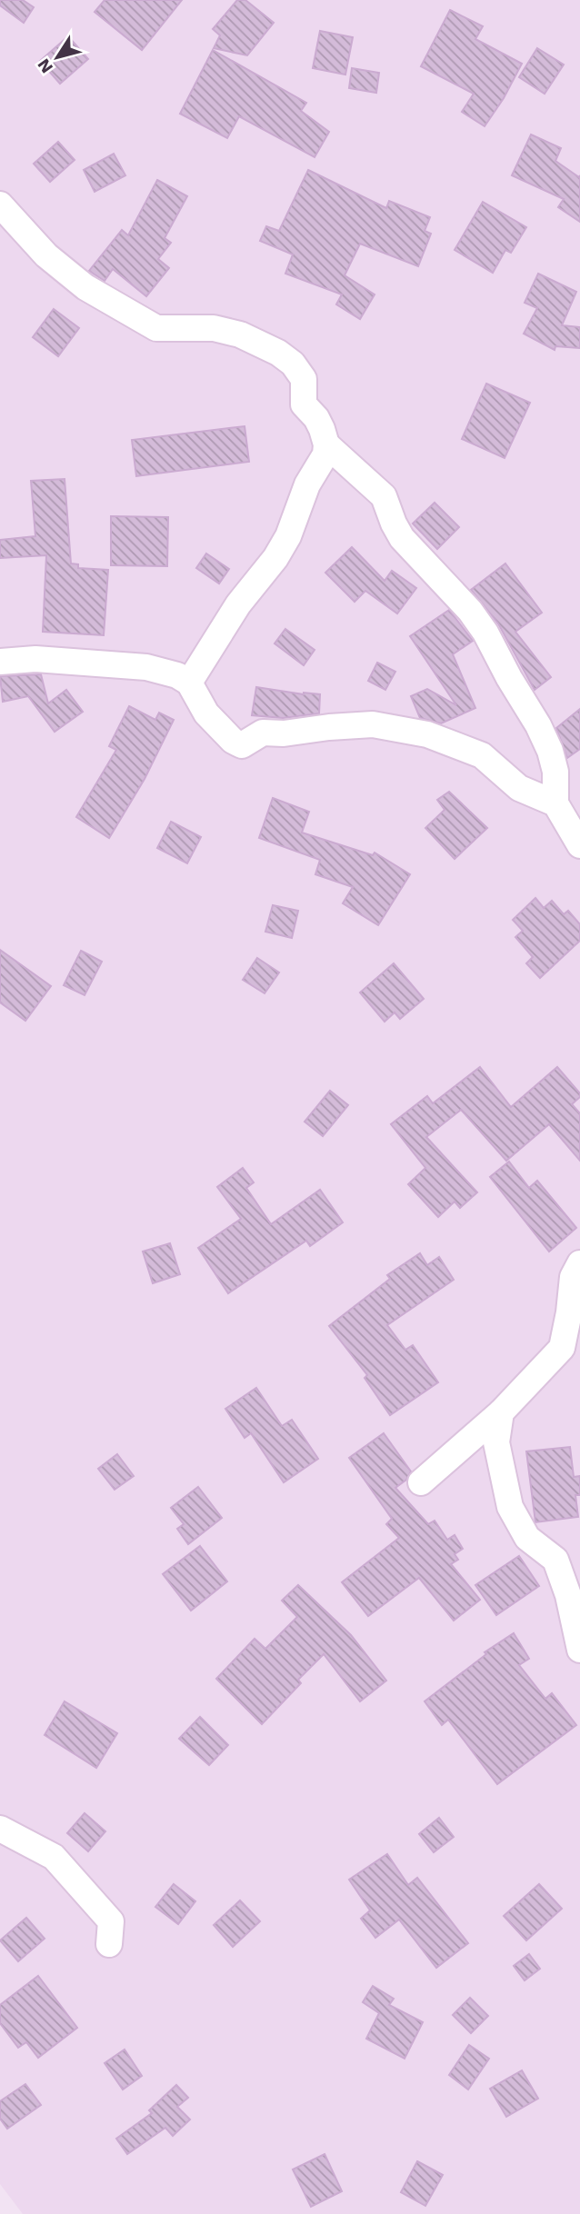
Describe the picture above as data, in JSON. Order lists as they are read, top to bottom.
{
  "north": "bottom left"
}
